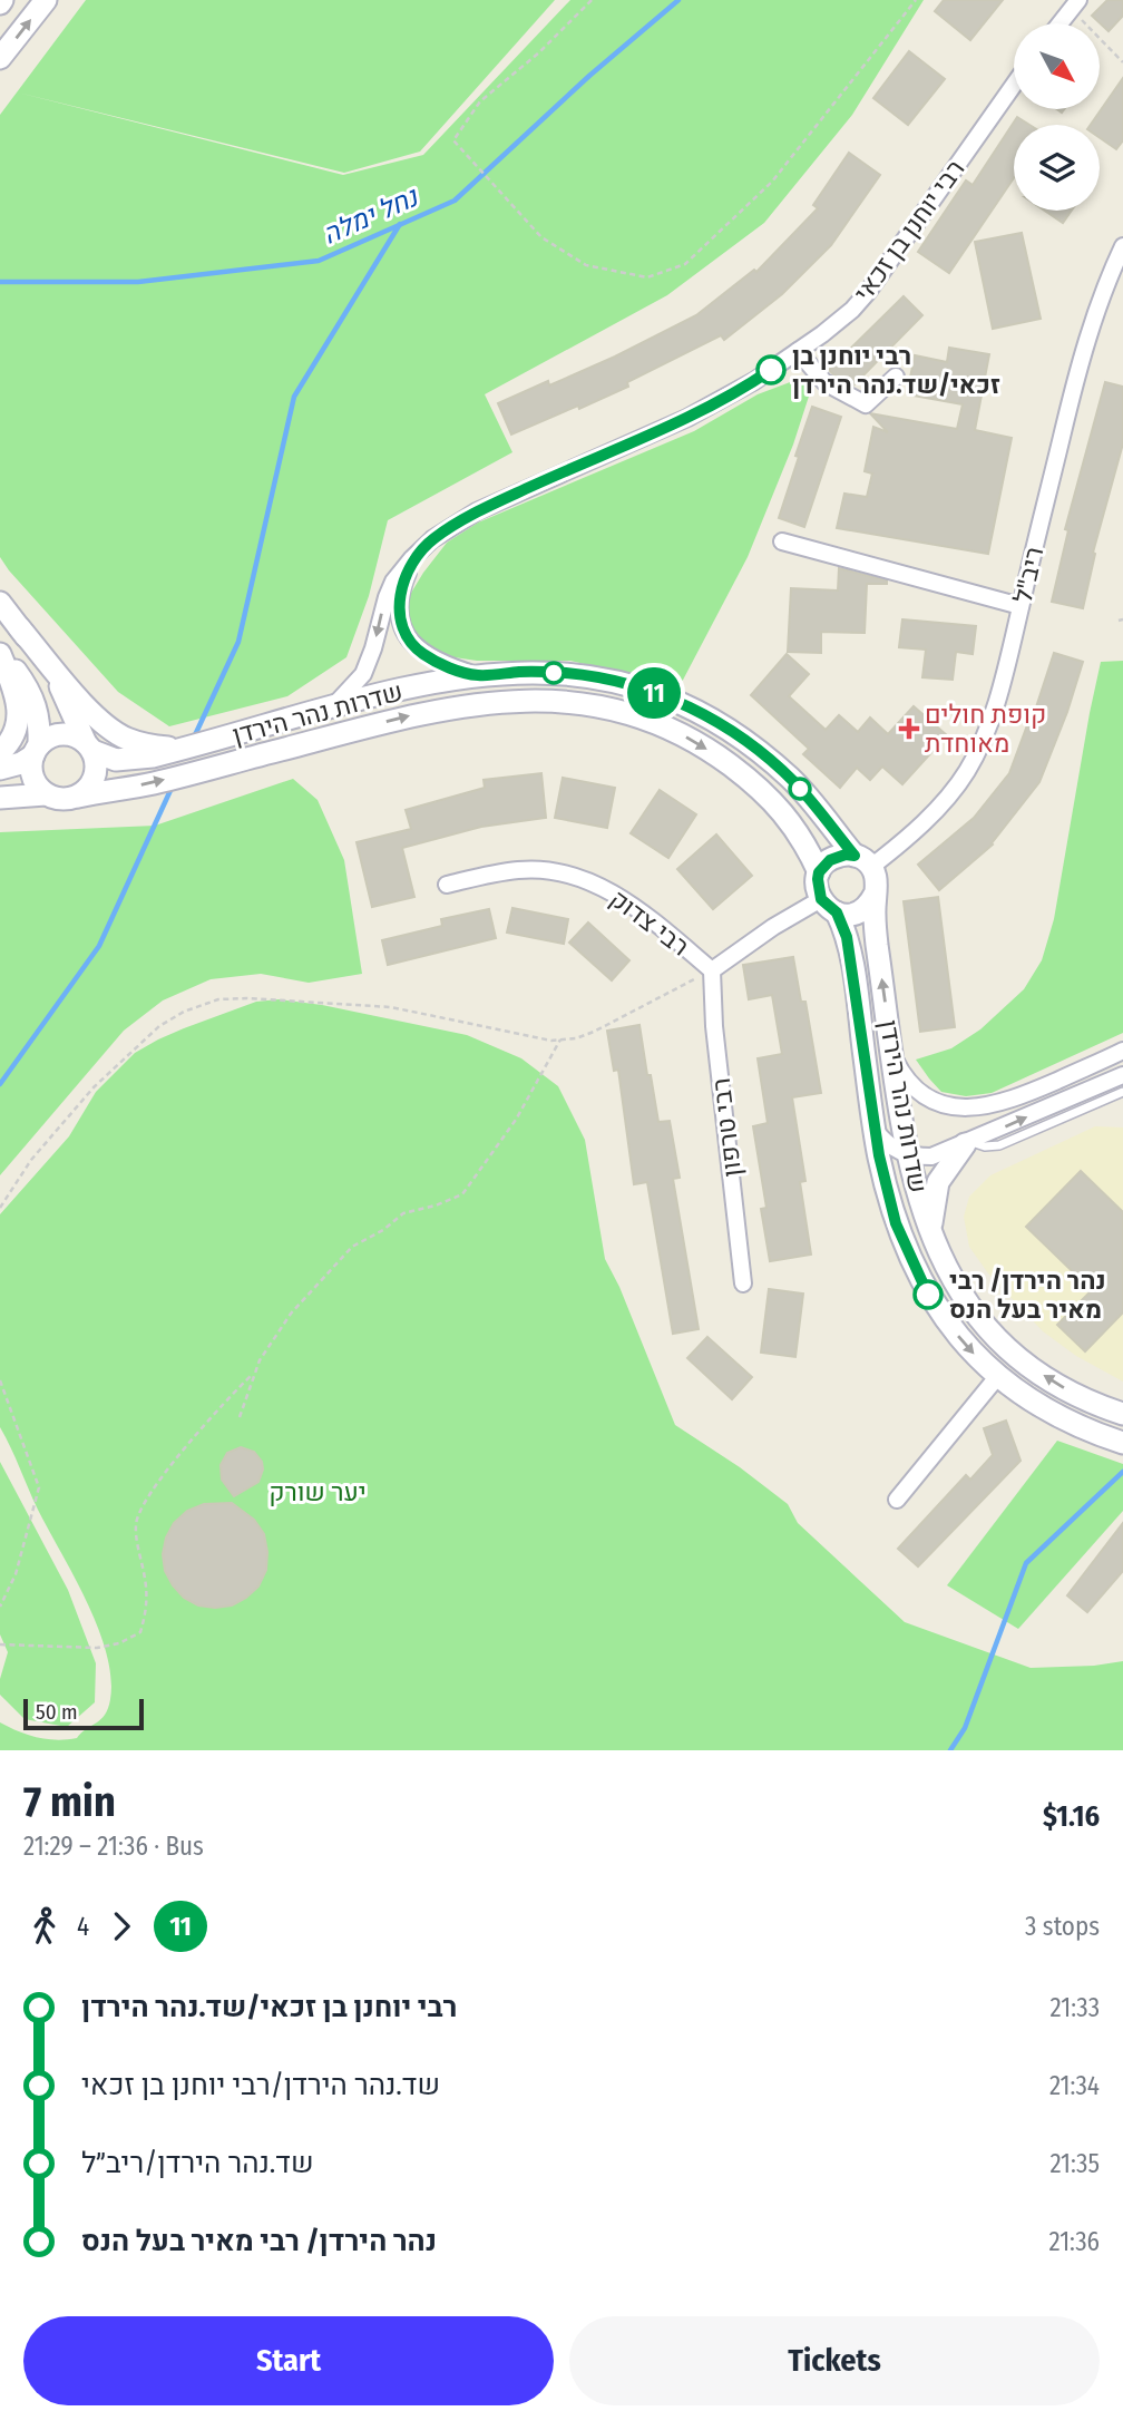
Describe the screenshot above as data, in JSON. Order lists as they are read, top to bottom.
{
  "streets": {
    "main road": ["שדרות נהר הירדן"],
    "street": [
      "רבי יוחנן בן זכאי",
      "ריב\"ל",
      "רבי צדוק",
      "רבי טרפון"
    ]
  },
  "crossings": [
    ["רבי יוחנן בן זכאי", "שדרות נהר הירדן"],
    ["ריב\"ל", "שדרות נהר הירדן"],
    ["רבי צדוק", "רבי טרפון"]
  ],
  "water": ["נחל ימלה"],
  "parks": ["יער שורק"],
  "places": {
    "other": ["רבי יוחנן בן זכאי/שד.נהר הירדן", "נהר הירדן/ רבי מאיר בעל הנס"],
    "health": ["קופת חולים מאוחדת"]
  },
  "lines": ["bus line 11"],
  "scale_bar": "50 m",
  "north": "bottom right",
  "page": {
    "on_map": "11",
    "scale": "50 m",
    "heading": ["7 min", "21:29 – 21:36 · Bus", "$1.16"],
    "legs": ["4", "11", "3 stops"],
    "list": [
      {
        "name": "רבי יוחנן בן זכאי/שד.נהר הירדן",
        "value": "21:33"
      },
      {
        "name": "שד.נהר הירדן/רבי יוחנן בן זכאי",
        "value": "21:34"
      },
      {
        "name": "שד.נהר הירדן/ריב״ל",
        "value": "21:35"
      },
      {
        "name": "נהר הירדן/ רבי מאיר בעל הנס",
        "value": "21:36"
      }
    ],
    "buttons": ["Start", "Tickets"]
  }
}
